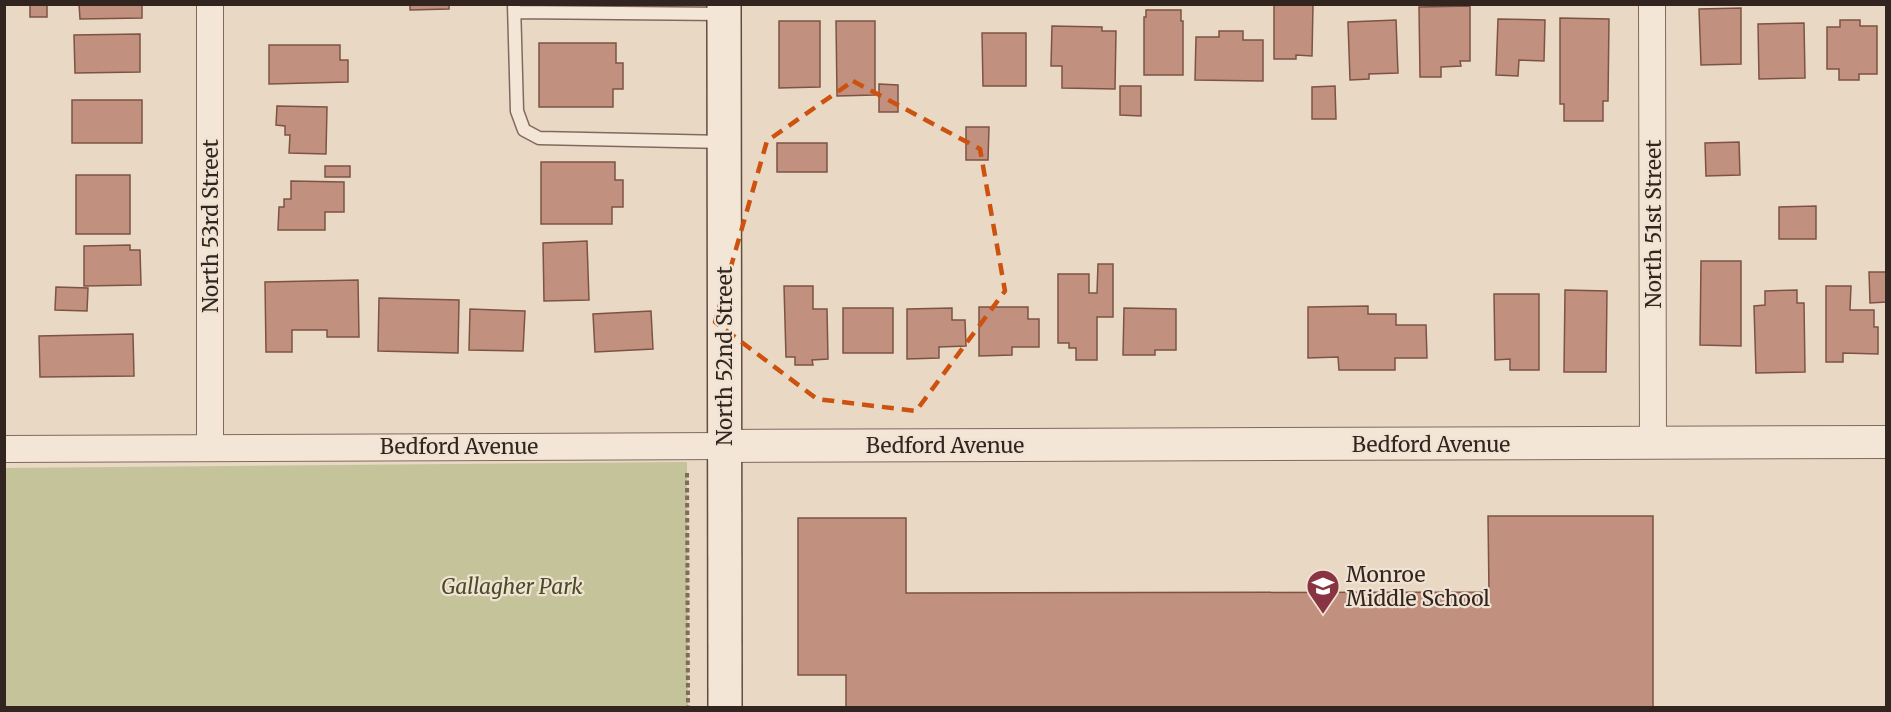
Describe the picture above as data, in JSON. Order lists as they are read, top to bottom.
{
  "streets": {
    "main road": ["North 52nd Street"],
    "street": ["North 51st Street", "North 53rd Street", "Bedford Avenue"]
  },
  "crossings": [
    ["North 51st Street", "Bedford Avenue"],
    ["North 53rd Street", "Bedford Avenue"],
    ["North 52nd Street", "Bedford Avenue"]
  ],
  "parks": ["Gallagher Park"],
  "places": {
    "school or university": ["Monroe Middle School"]
  }
}
